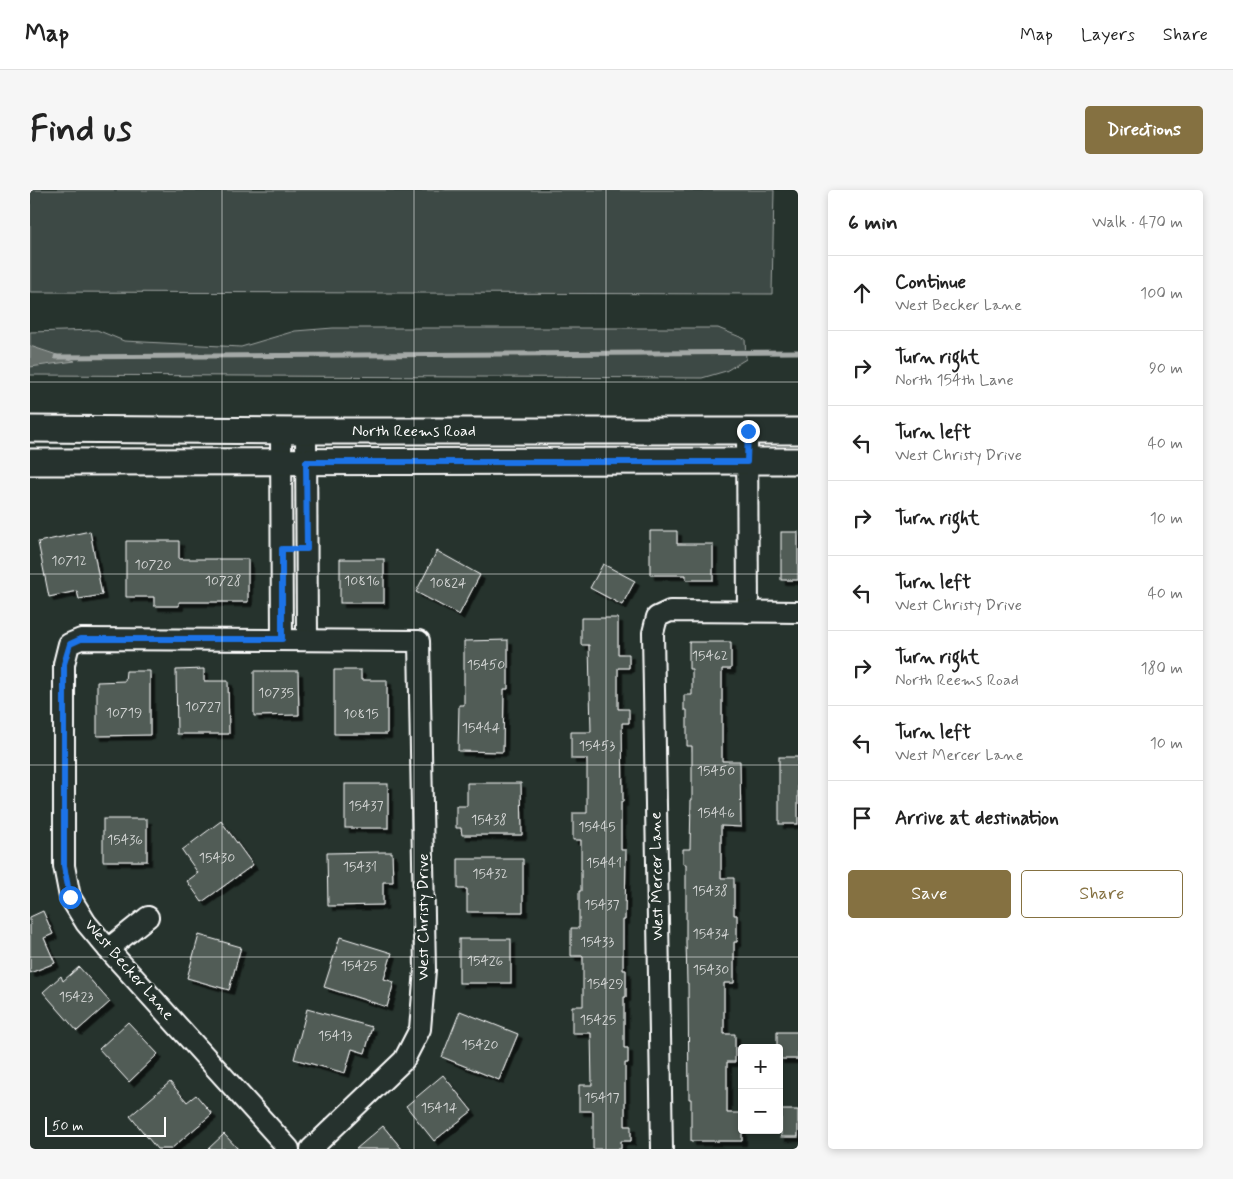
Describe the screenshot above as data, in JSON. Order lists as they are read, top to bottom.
{
  "streets": {
    "main road": ["North Reems Road"],
    "street": ["West Mercer Lane", "West Christy Drive", "West Becker Lane"]
  },
  "house_numbers": [
    "10712",
    "10720",
    "10728",
    "10816",
    "10824",
    "15462",
    "15450",
    "10735",
    "10727",
    "10719",
    "10815",
    "15444",
    "15453",
    "15450",
    "15437",
    "15446",
    "15438",
    "15445",
    "15436",
    "15430",
    "15441",
    "15431",
    "15432",
    "15438",
    "15437",
    "15434",
    "15433",
    "15426",
    "15425",
    "15430",
    "15429",
    "15423",
    "15425",
    "15413",
    "15420",
    "15417",
    "15414"
  ],
  "scale_bar": "50 m",
  "page": {
    "header": "Map",
    "nav": ["Map", "Layers", "Share"],
    "buttons": [
      "Directions",
      ["Save", "Share"]
    ],
    "title": "Find us",
    "heading": ["6 min", "Walk · 470 m"],
    "list": [
      ["Continue", "West Becker Lane", "100 m"],
      ["Turn right", "North 154th Lane", "90 m"],
      ["Turn left", "West Christy Drive", "40 m"],
      ["Turn right", "10 m"],
      ["Turn left", "West Christy Drive", "40 m"],
      ["Turn right", "North Reems Road", "180 m"],
      ["Turn left", "West Mercer Lane", "10 m"],
      "Arrive at destination"
    ],
    "map_buttons": ["+", "−"],
    "scale": "50 m"
  }
}
